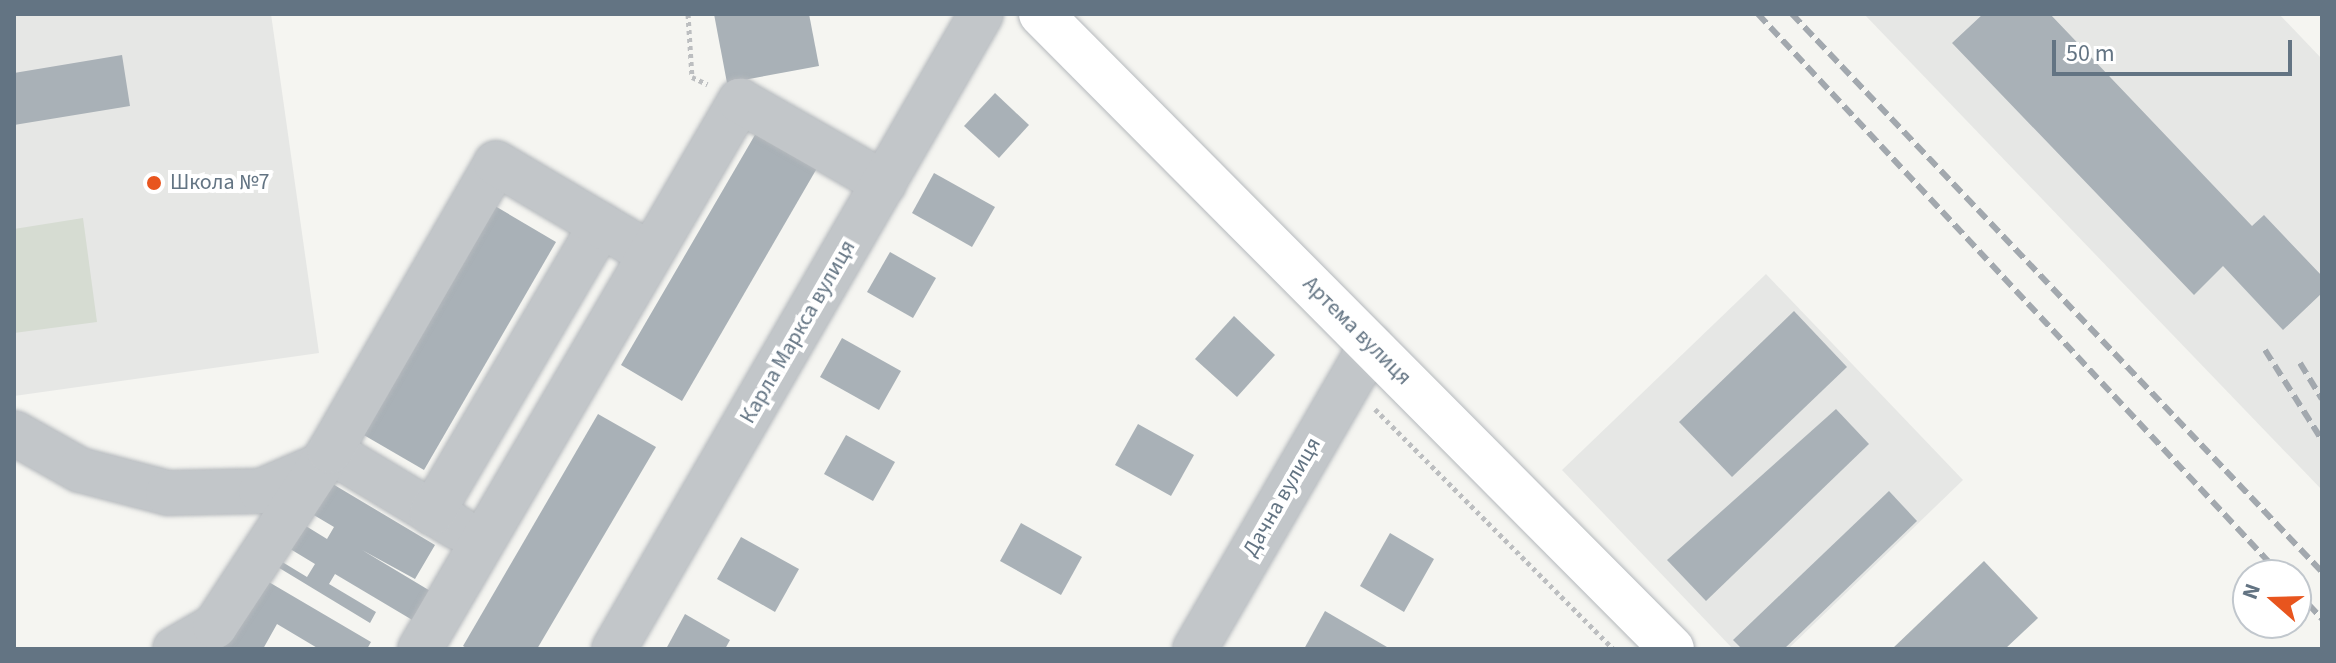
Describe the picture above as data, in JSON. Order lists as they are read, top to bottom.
{
  "streets": {
    "main road": ["Артема вулиця"],
    "street": ["Карла Маркса вулиця", "Дачна вулиця"]
  },
  "crossings": [
    ["Артема вулиця", "Дачна вулиця"]
  ],
  "places": ["Школа №7"],
  "scale_bar": "50 m",
  "north": "left"
}
